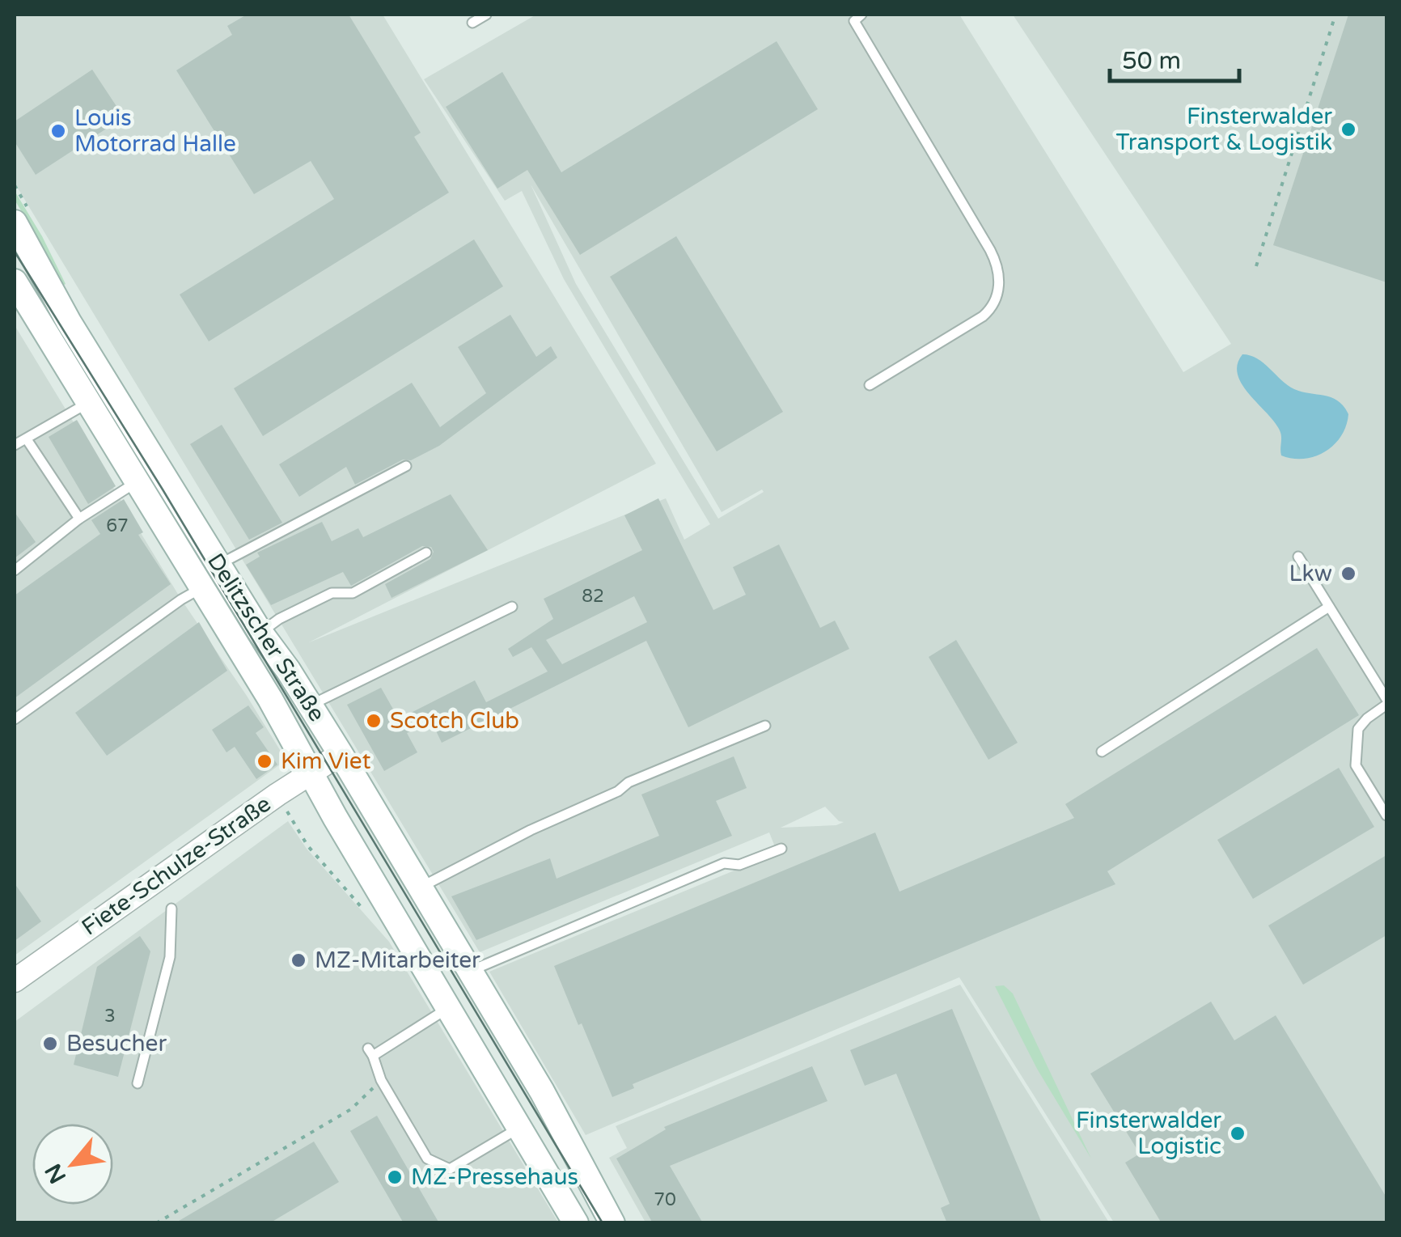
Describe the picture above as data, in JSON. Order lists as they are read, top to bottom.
{
  "streets": {
    "main road": ["Delitzscher Straße"],
    "street": ["Fiete-Schulze-Straße"]
  },
  "crossings": [
    ["Delitzscher Straße", "Fiete-Schulze-Straße"]
  ],
  "places": [
    "Finsterwalder Transport & Logistik",
    "Louis Motorrad Halle",
    "Lkw",
    "Scotch Club",
    "Kim Viet",
    "MZ-Mitarbeiter",
    "Besucher",
    "Finsterwalder Logistic",
    "MZ-Pressehaus"
  ],
  "house_numbers": [
    "67",
    "82",
    "3",
    "70"
  ],
  "scale_bar": "50 m",
  "north": "bottom left"
}
